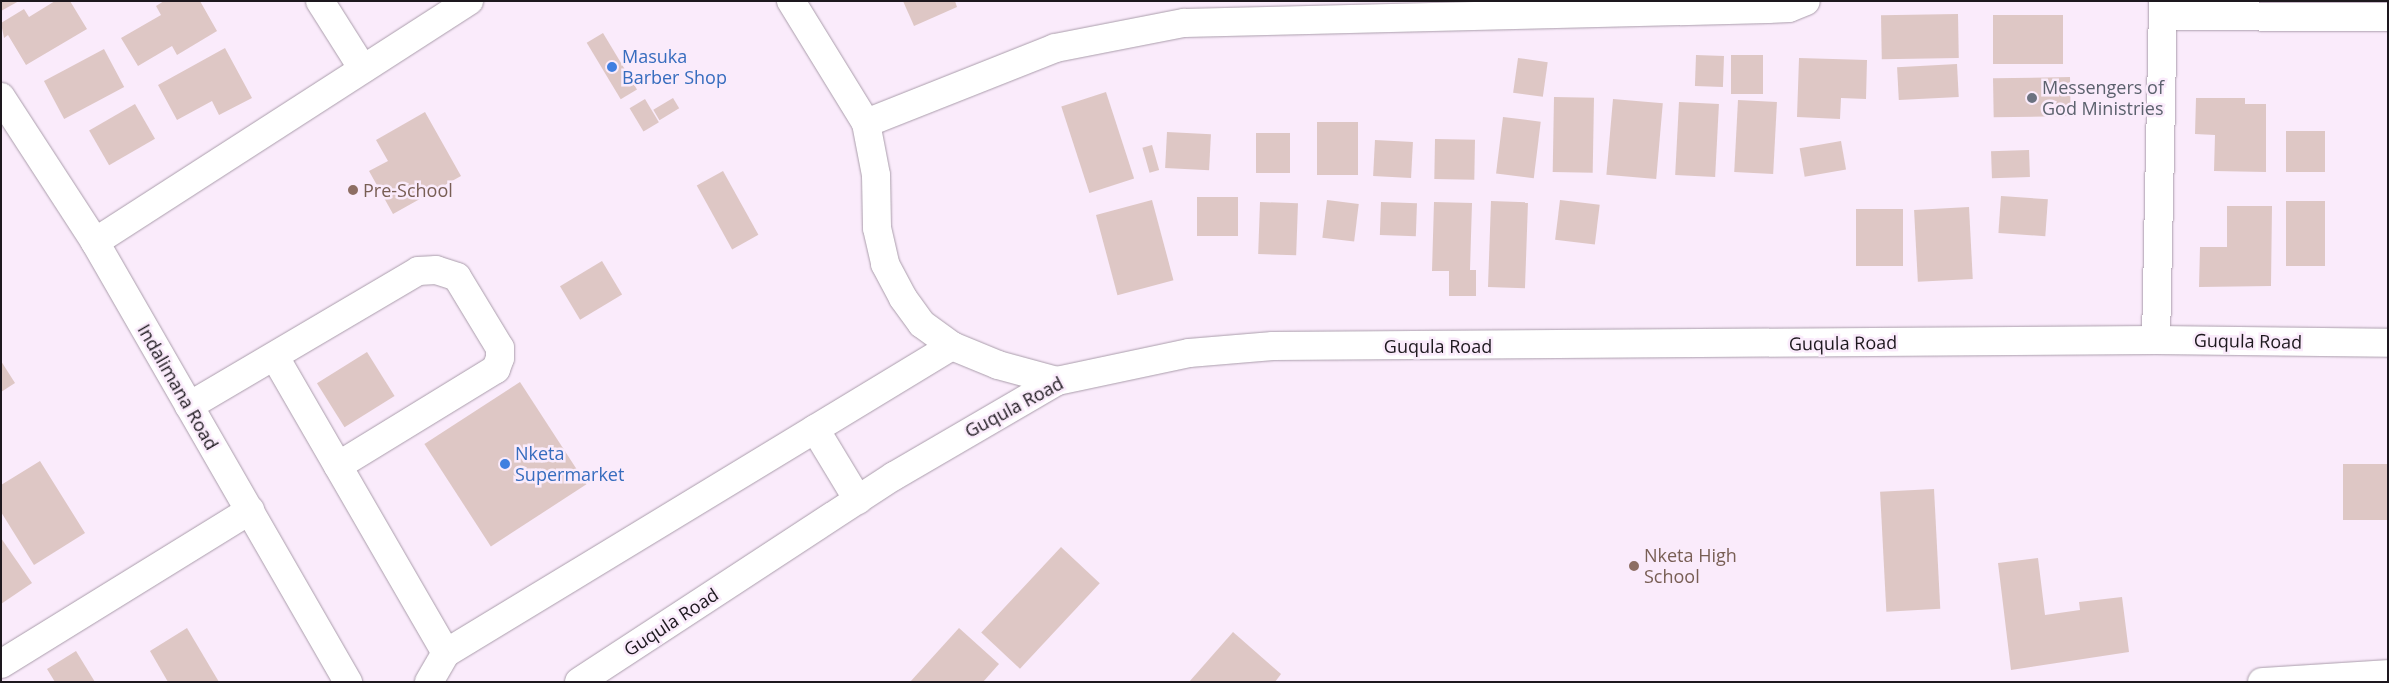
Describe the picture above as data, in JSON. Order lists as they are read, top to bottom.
{
  "streets": {
    "street": ["Guqula Road", "Indalimana Road"]
  },
  "places": [
    "Masuka Barber Shop",
    "Messengers of God Ministries",
    "Pre-School",
    "Nketa Supermarket",
    "Nketa High School"
  ]
}
